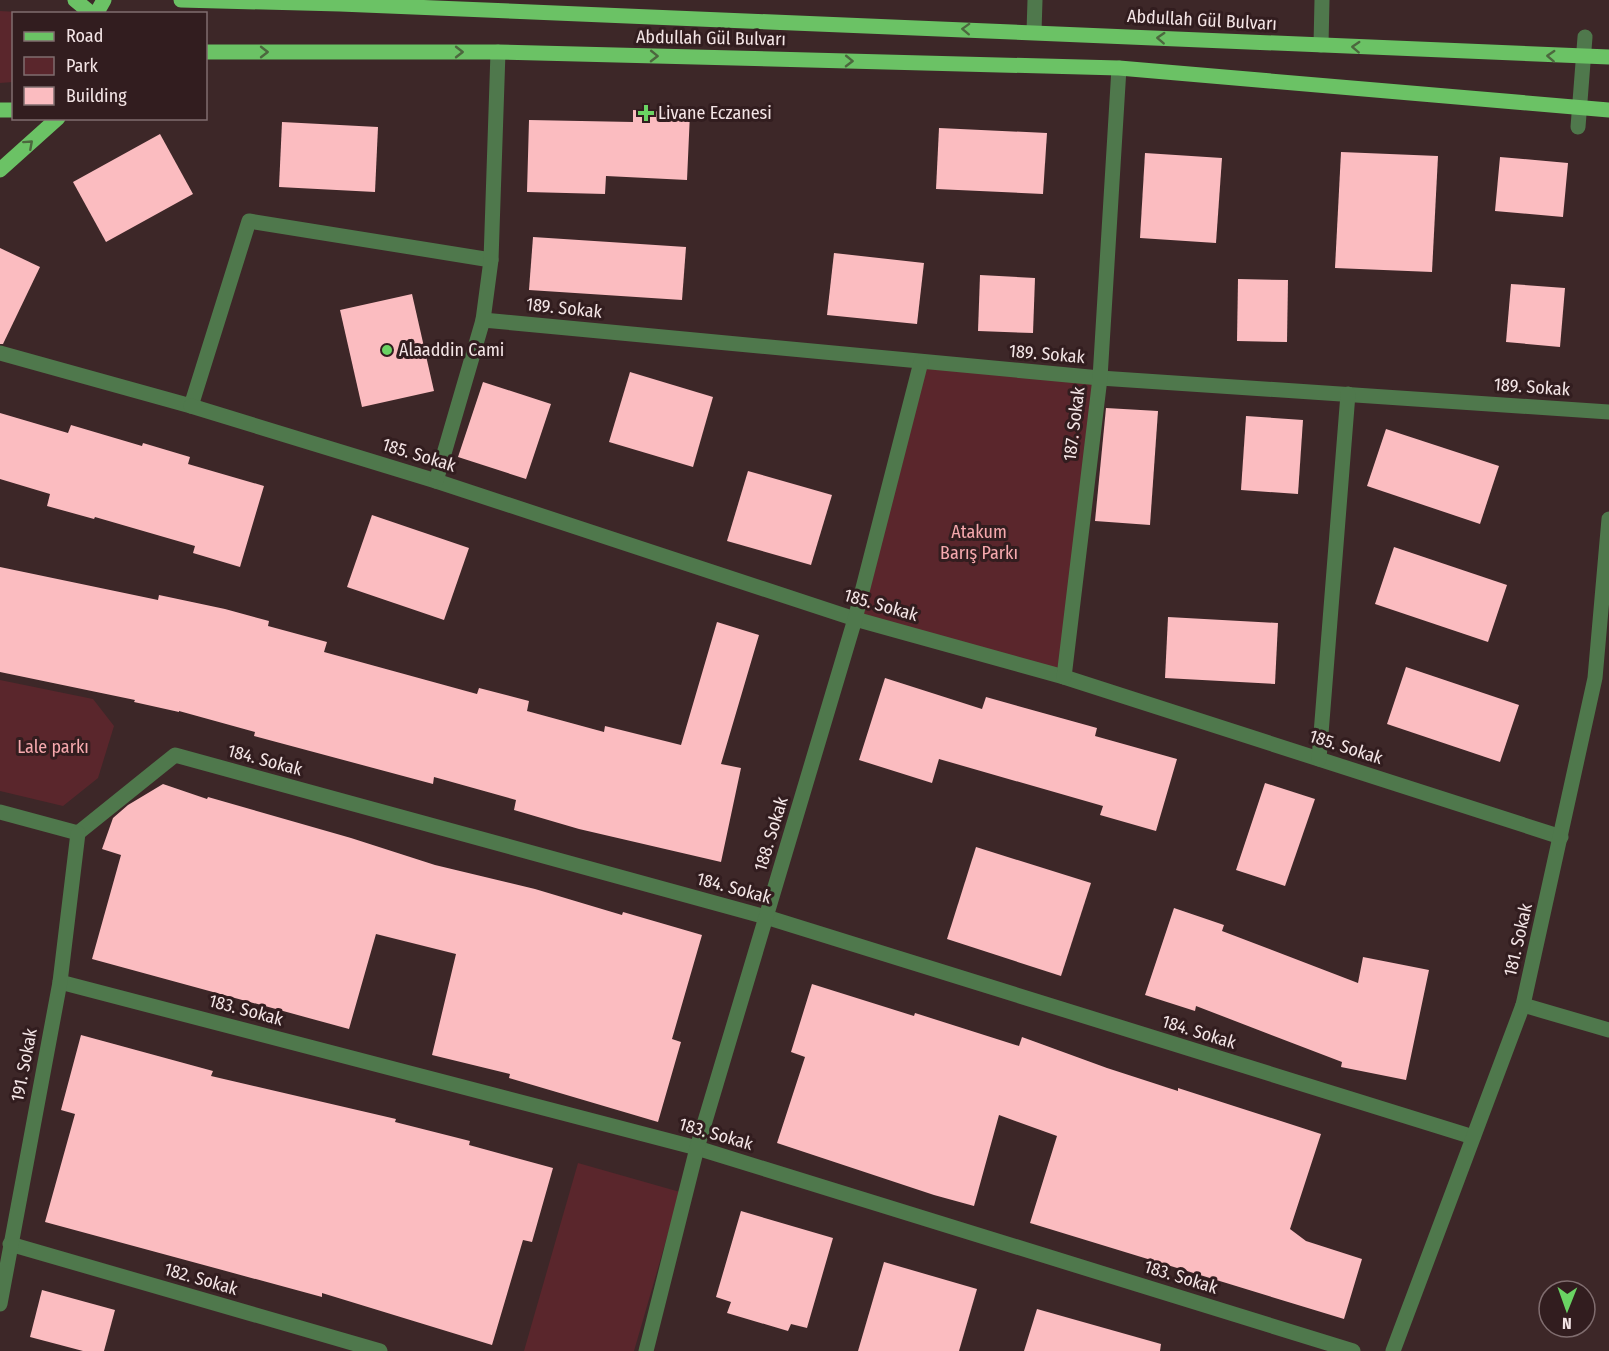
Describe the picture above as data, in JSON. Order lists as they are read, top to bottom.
{
  "streets": {
    "main road": ["Abdullah Gül Bulvarı"],
    "street": [
      "189. Sokak",
      "187. Sokak",
      "185. Sokak",
      "184. Sokak",
      "188. Sokak",
      "181. Sokak",
      "183. Sokak",
      "191. Sokak",
      "182. Sokak"
    ]
  },
  "crossings": [
    ["Abdullah Gül Bulvarı", "187. Sokak"],
    ["189. Sokak", "187. Sokak"],
    ["189. Sokak", "188. Sokak"],
    ["187. Sokak", "185. Sokak"],
    ["185. Sokak", "188. Sokak"],
    ["185. Sokak", "181. Sokak"],
    ["184. Sokak", "188. Sokak"],
    ["184. Sokak", "181. Sokak"],
    ["184. Sokak", "191. Sokak"],
    ["188. Sokak", "183. Sokak"],
    ["183. Sokak", "191. Sokak"],
    ["191. Sokak", "182. Sokak"]
  ],
  "parks": ["Atakum Barış Parkı", "Lale parkı"],
  "places": {
    "health": ["Livane Eczanesi"],
    "other": ["Alaaddin Cami"]
  },
  "legend": ["Road", "Park", "Building"],
  "north": "bottom"
}
